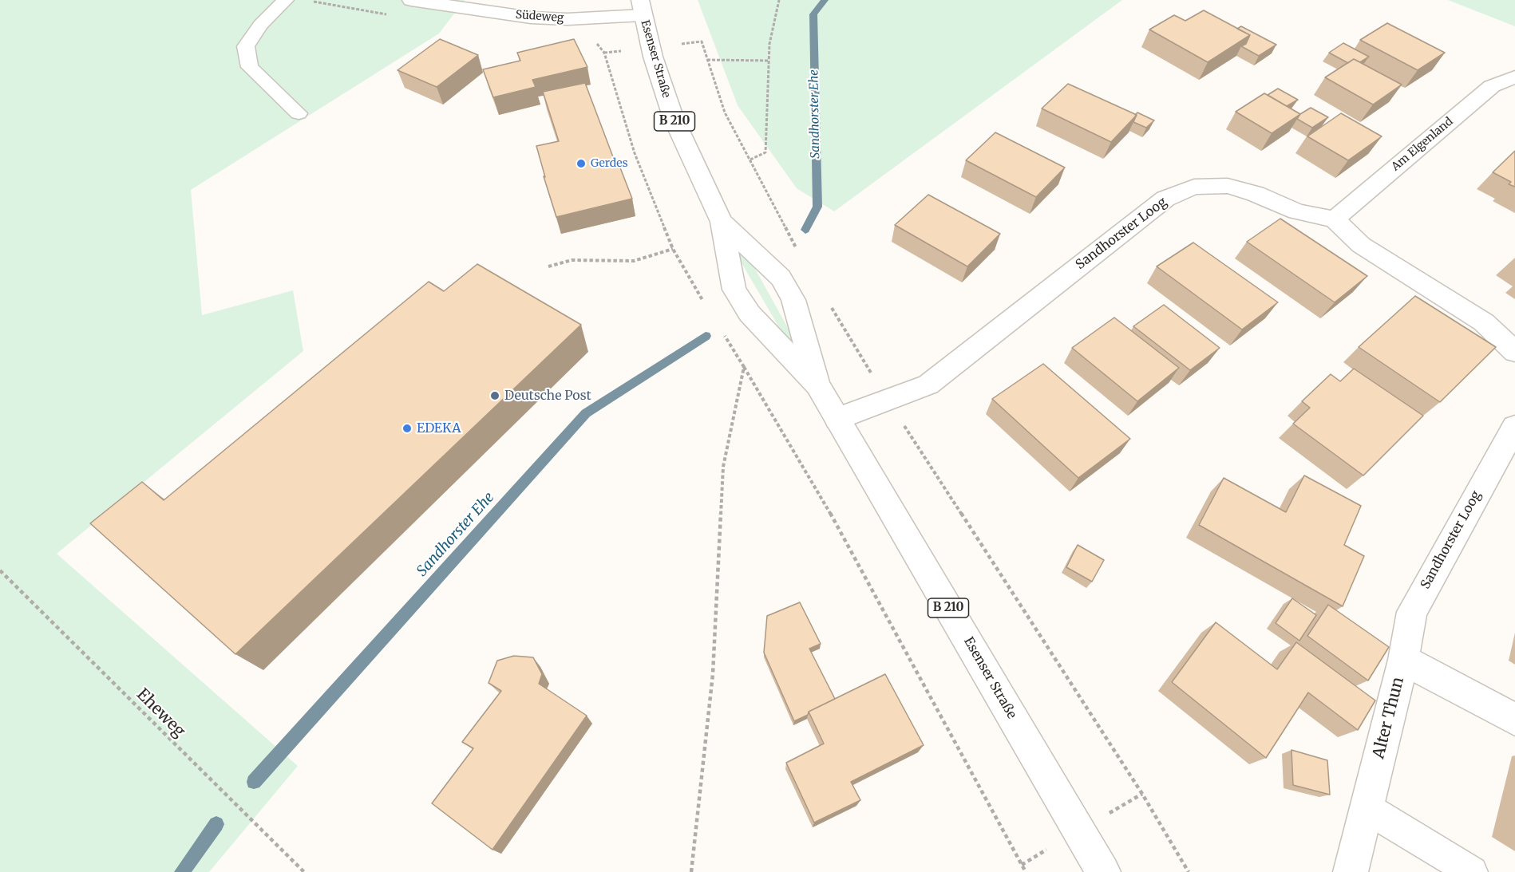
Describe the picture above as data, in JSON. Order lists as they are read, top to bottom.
{
  "streets": {
    "street": [
      "Südeweg",
      "Esenser Straße",
      "B 210",
      "Am Elgenland",
      "Sandhorster Loog",
      "Alter Thun"
    ],
    "path": ["Eheweg"]
  },
  "crossings": [
    ["Südeweg", "Esenser Straße"],
    ["Esenser Straße", "Sandhorster Loog"],
    ["Am Elgenland", "Sandhorster Loog"],
    ["Sandhorster Loog", "Alter Thun"]
  ],
  "water": ["Sandhorster Ehe"],
  "places": ["Gerdes", "Deutsche Post", "EDEKA"]
}
